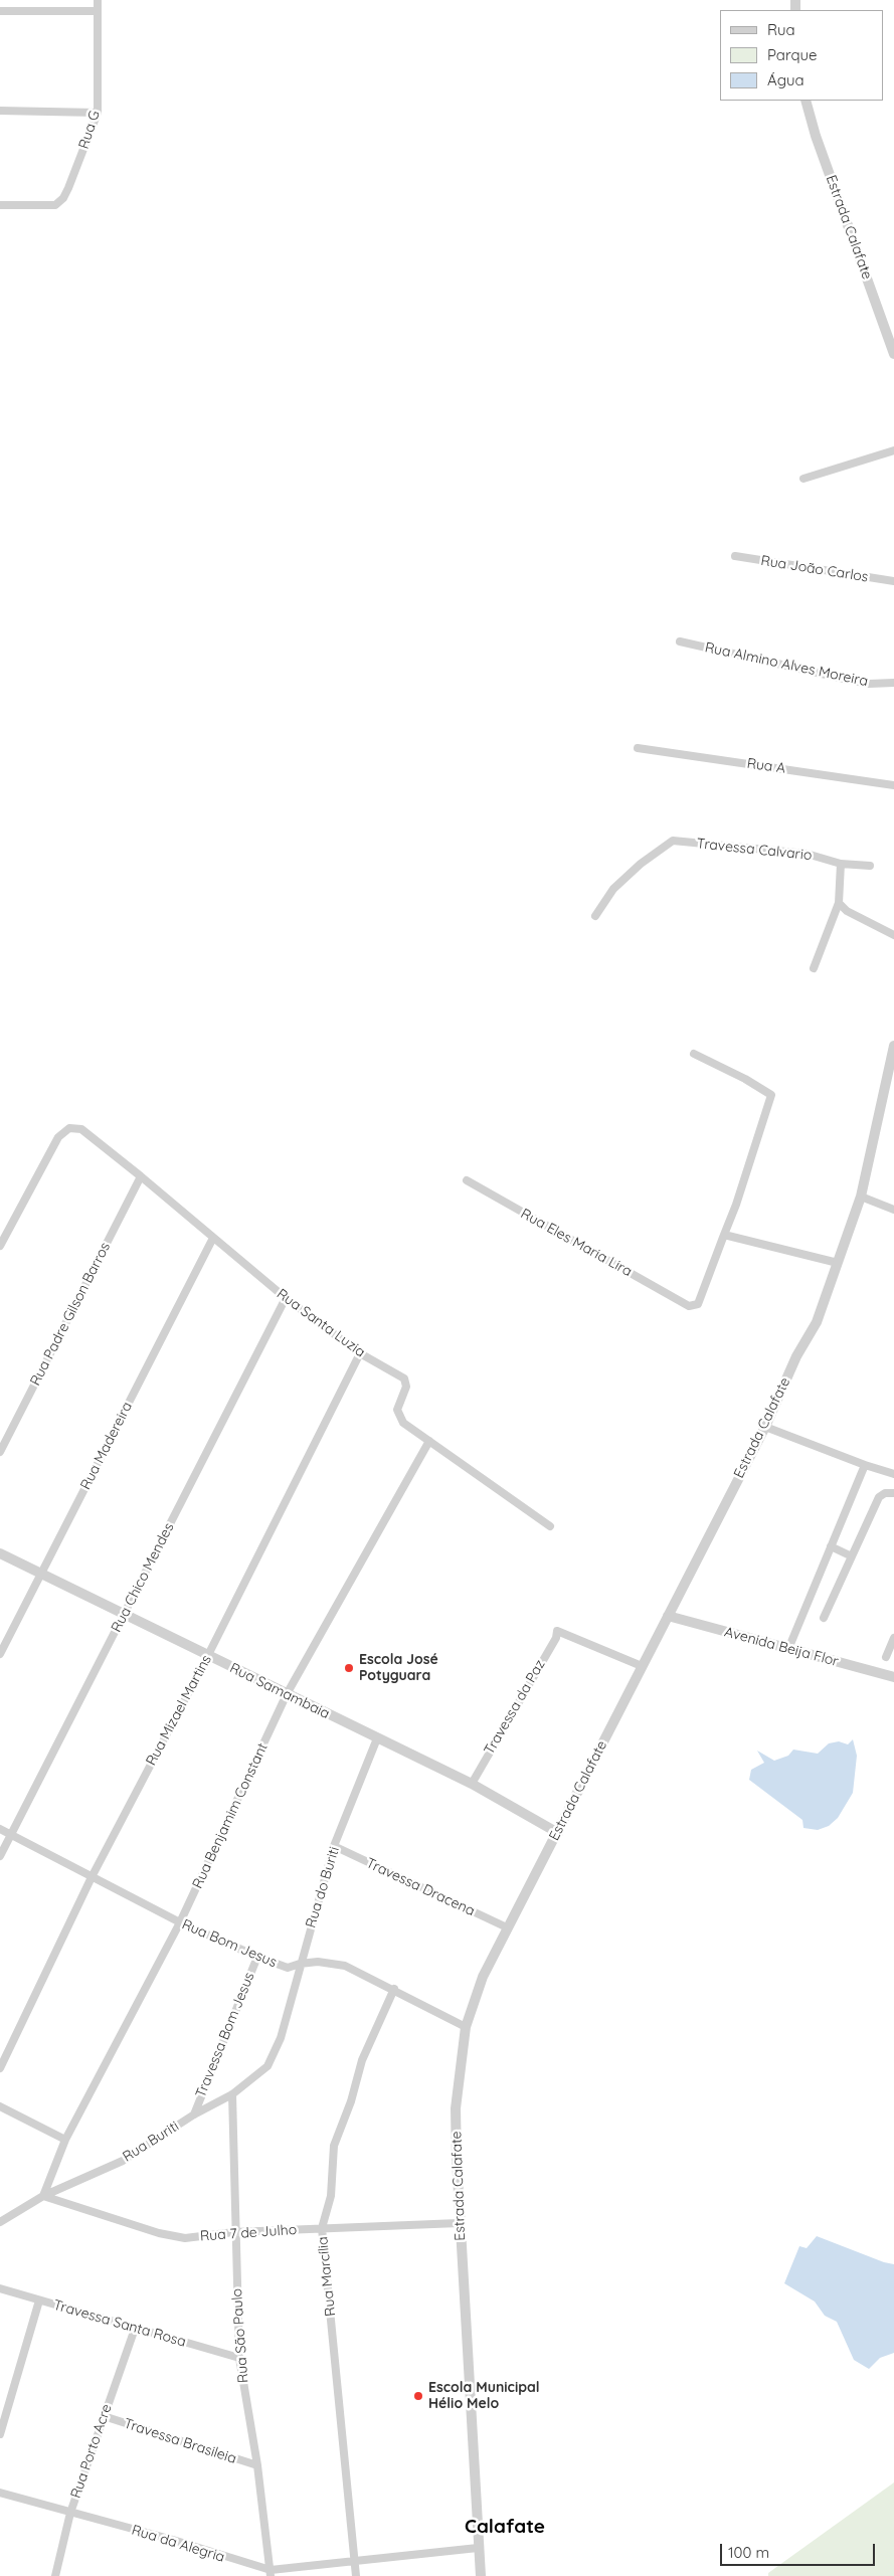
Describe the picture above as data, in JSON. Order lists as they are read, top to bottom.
{
  "streets": {
    "street": [
      "Rua G",
      "Estrada Calafate",
      "Rua João Carlos",
      "Rua Almino Alves Moreira",
      "Rua A",
      "Travessa Calvario",
      "Rua Eles Maria Lira",
      "Rua Padre Gilson Barros",
      "Rua Santa Luzia",
      "Rua Madereira",
      "Rua Chico Mendes",
      "Avenida Beija Flor",
      "Rua Samambaia",
      "Travessa da Paz",
      "Rua Mizael Martins",
      "Rua Benjamim Constant",
      "Rua do Buriti",
      "Travessa Dracena",
      "Rua Bom Jesus",
      "Travessa Bom Jesus",
      "Rua Buriti",
      "Rua 7 de Julho",
      "Rua Marcília",
      "Travessa Santa Rosa",
      "Rua São Paulo",
      "Travessa Brasileia",
      "Rua Porto Acre",
      "Rua da Alegria"
    ]
  },
  "crossings": [
    ["Estrada Calafate", "Avenida Beija Flor"],
    ["Estrada Calafate", "Rua Samambaia"],
    ["Estrada Calafate", "Travessa da Paz"],
    ["Estrada Calafate", "Travessa Dracena"],
    ["Estrada Calafate", "Rua Bom Jesus"],
    ["Estrada Calafate", "Rua 7 de Julho"],
    ["Estrada Calafate", "Rua da Alegria"],
    ["Rua Padre Gilson Barros", "Rua Santa Luzia"],
    ["Rua Santa Luzia", "Rua Madereira"],
    ["Rua Santa Luzia", "Rua Chico Mendes"],
    ["Rua Santa Luzia", "Rua Mizael Martins"],
    ["Rua Santa Luzia", "Rua Benjamim Constant"],
    ["Rua Madereira", "Rua Samambaia"],
    ["Rua Chico Mendes", "Rua Samambaia"],
    ["Rua Chico Mendes", "Rua Bom Jesus"],
    ["Rua Samambaia", "Travessa da Paz"],
    ["Rua Samambaia", "Rua Mizael Martins"],
    ["Rua Samambaia", "Rua Benjamim Constant"],
    ["Rua Samambaia", "Rua do Buriti"],
    ["Rua Mizael Martins", "Rua Bom Jesus"],
    ["Rua Benjamim Constant", "Rua Bom Jesus"],
    ["Rua Benjamim Constant", "Rua Buriti"],
    ["Rua Benjamim Constant", "Rua 7 de Julho"],
    ["Rua do Buriti", "Travessa Dracena"],
    ["Rua do Buriti", "Rua Bom Jesus"],
    ["Rua do Buriti", "Rua Buriti"],
    ["Rua Bom Jesus", "Travessa Bom Jesus"],
    ["Rua Bom Jesus", "Rua Marcília"],
    ["Travessa Bom Jesus", "Rua Buriti"],
    ["Rua Buriti", "Rua 7 de Julho"],
    ["Rua Buriti", "Rua São Paulo"],
    ["Rua 7 de Julho", "Rua Marcília"],
    ["Rua 7 de Julho", "Rua São Paulo"],
    ["Rua Marcília", "Rua da Alegria"],
    ["Travessa Santa Rosa", "Rua São Paulo"],
    ["Travessa Santa Rosa", "Rua Porto Acre"],
    ["Rua São Paulo", "Travessa Brasileia"],
    ["Rua São Paulo", "Rua da Alegria"],
    ["Travessa Brasileia", "Rua Porto Acre"],
    ["Rua Porto Acre", "Rua da Alegria"]
  ],
  "districts": ["Calafate"],
  "places": ["Escola José Potyguara", "Escola Municipal Hélio Melo"],
  "legend": ["Rua", "Parque", "Água"],
  "scale_bar": "100 m"
}
